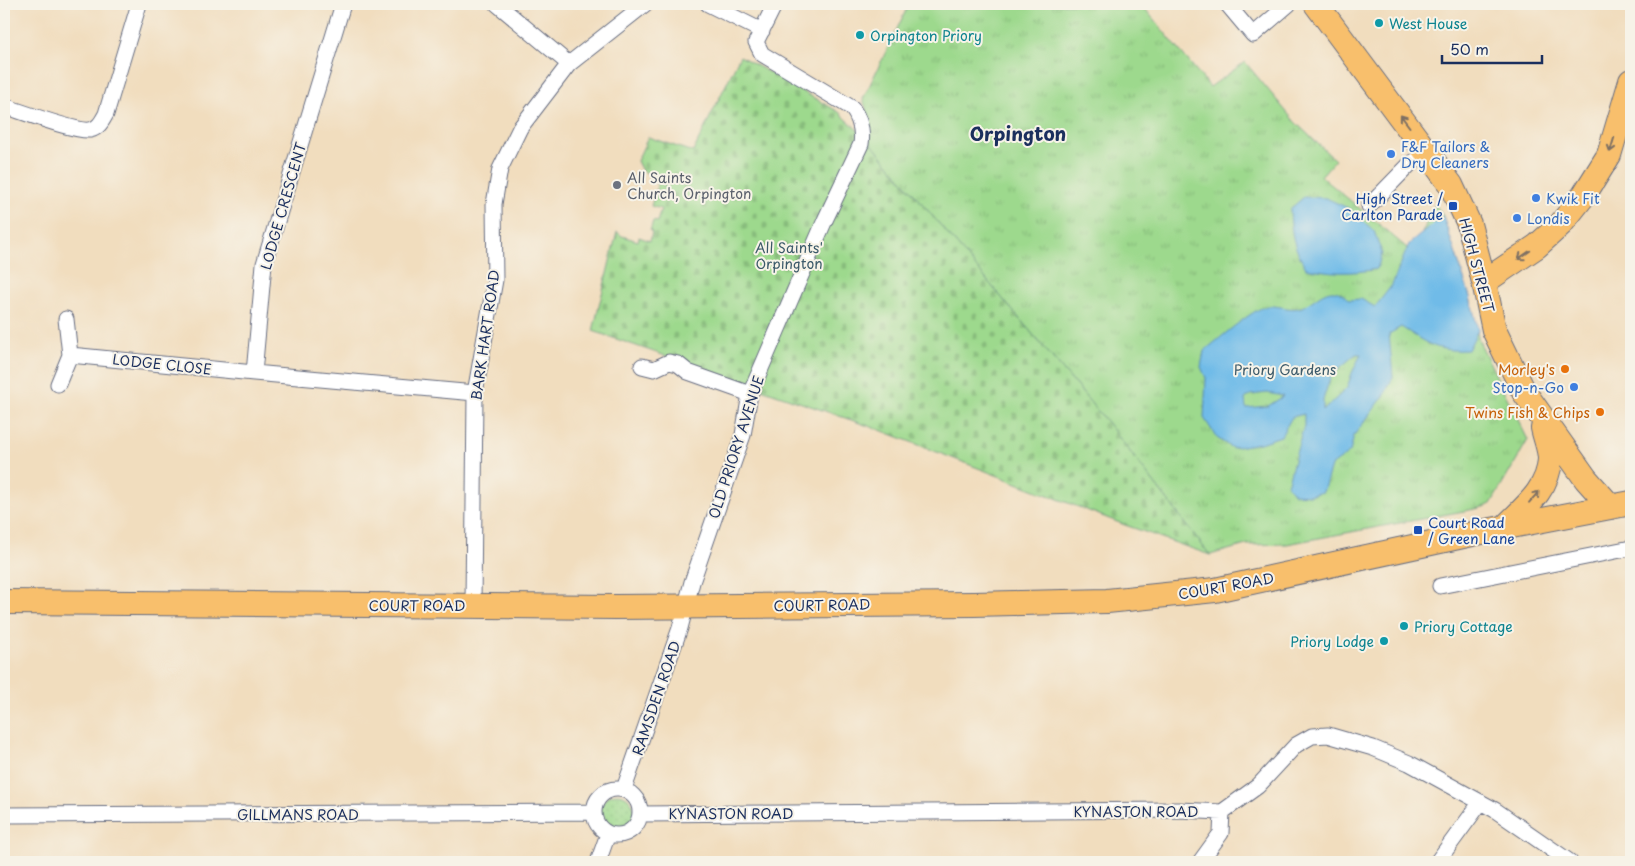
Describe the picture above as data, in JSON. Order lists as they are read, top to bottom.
{
  "streets": {
    "main road": ["HIGH STREET", "COURT ROAD"],
    "street": [
      "LODGE CRESCENT",
      "BARK HART ROAD",
      "LODGE CLOSE",
      "OLD PRIORY AVENUE",
      "RAMSDEN ROAD",
      "KYNASTON ROAD",
      "GILLMANS ROAD"
    ]
  },
  "crossings": [
    ["LODGE CRESCENT", "LODGE CLOSE"],
    ["HIGH STREET", "COURT ROAD"],
    ["BARK HART ROAD", "COURT ROAD"],
    ["OLD PRIORY AVENUE", "COURT ROAD"],
    ["OLD PRIORY AVENUE", "RAMSDEN ROAD"],
    ["COURT ROAD", "RAMSDEN ROAD"],
    ["RAMSDEN ROAD", "KYNASTON ROAD"],
    ["RAMSDEN ROAD", "GILLMANS ROAD"],
    ["KYNASTON ROAD", "GILLMANS ROAD"]
  ],
  "districts": ["Orpington"],
  "parks": ["All Saints' Orpington", "Priory Gardens"],
  "places": {
    "other": [
      "West House",
      "Orpington Priory",
      "F&F Tailors & Dry Cleaners",
      "All Saints Church, Orpington",
      "Kwik Fit",
      "Londis",
      "Morley's",
      "Stop-n-Go",
      "Twins Fish & Chips",
      "Priory Cottage",
      "Priory Lodge"
    ],
    "transit": ["High Street / Carlton Parade", "Court Road / Green Lane"]
  },
  "scale_bar": "50 m"
}
